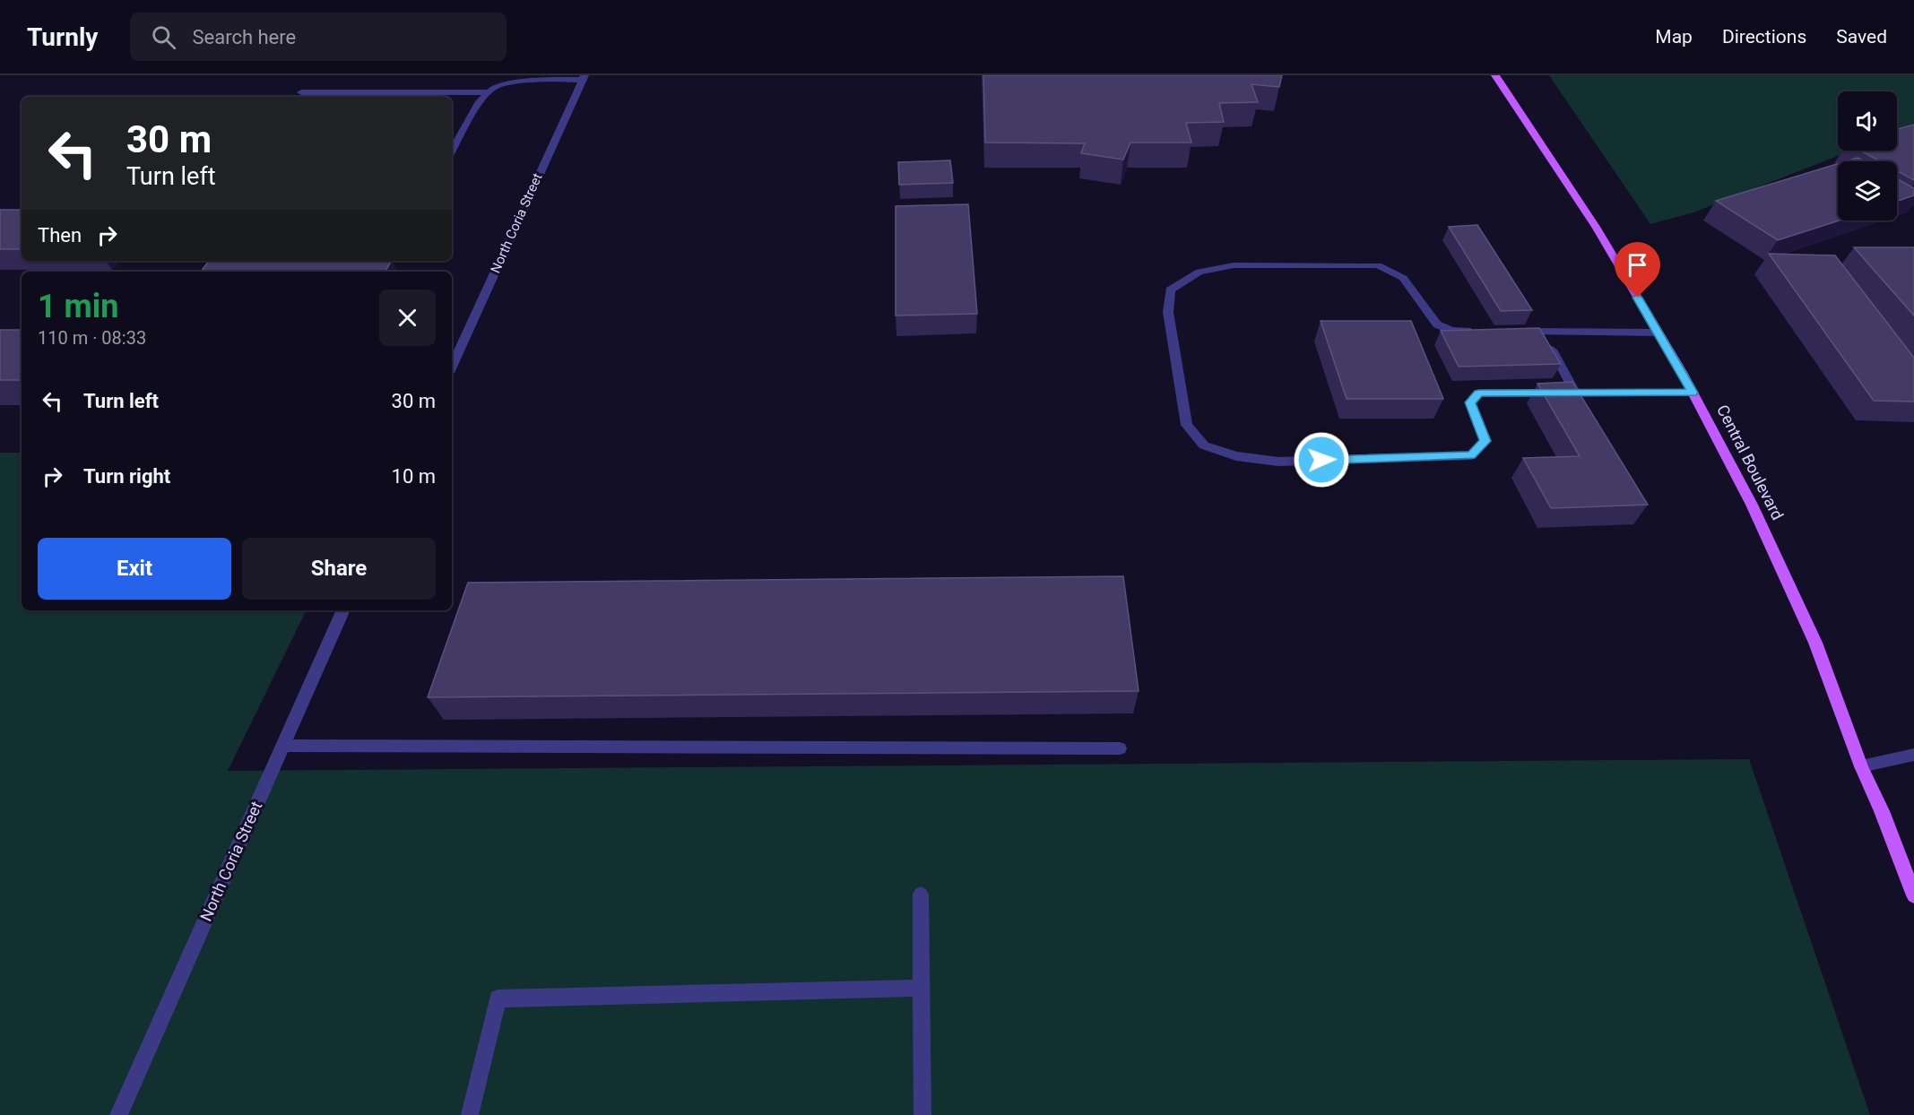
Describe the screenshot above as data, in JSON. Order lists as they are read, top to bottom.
{
  "streets": {
    "main road": ["Central Boulevard"],
    "street": ["North Coria Street"]
  },
  "page": {
    "header": "Turnly",
    "search": "Search here",
    "nav": ["Map", "Directions", "Saved"],
    "turn": ["30 m", "Turn left"],
    "then": "Then",
    "heading": ["1 min", "110 m · 08:33"],
    "list": [
      {
        "name": "Turn left",
        "value": "30 m"
      },
      {
        "name": "Turn right",
        "value": "10 m"
      }
    ],
    "buttons": ["Exit", "Share"]
  }
}
